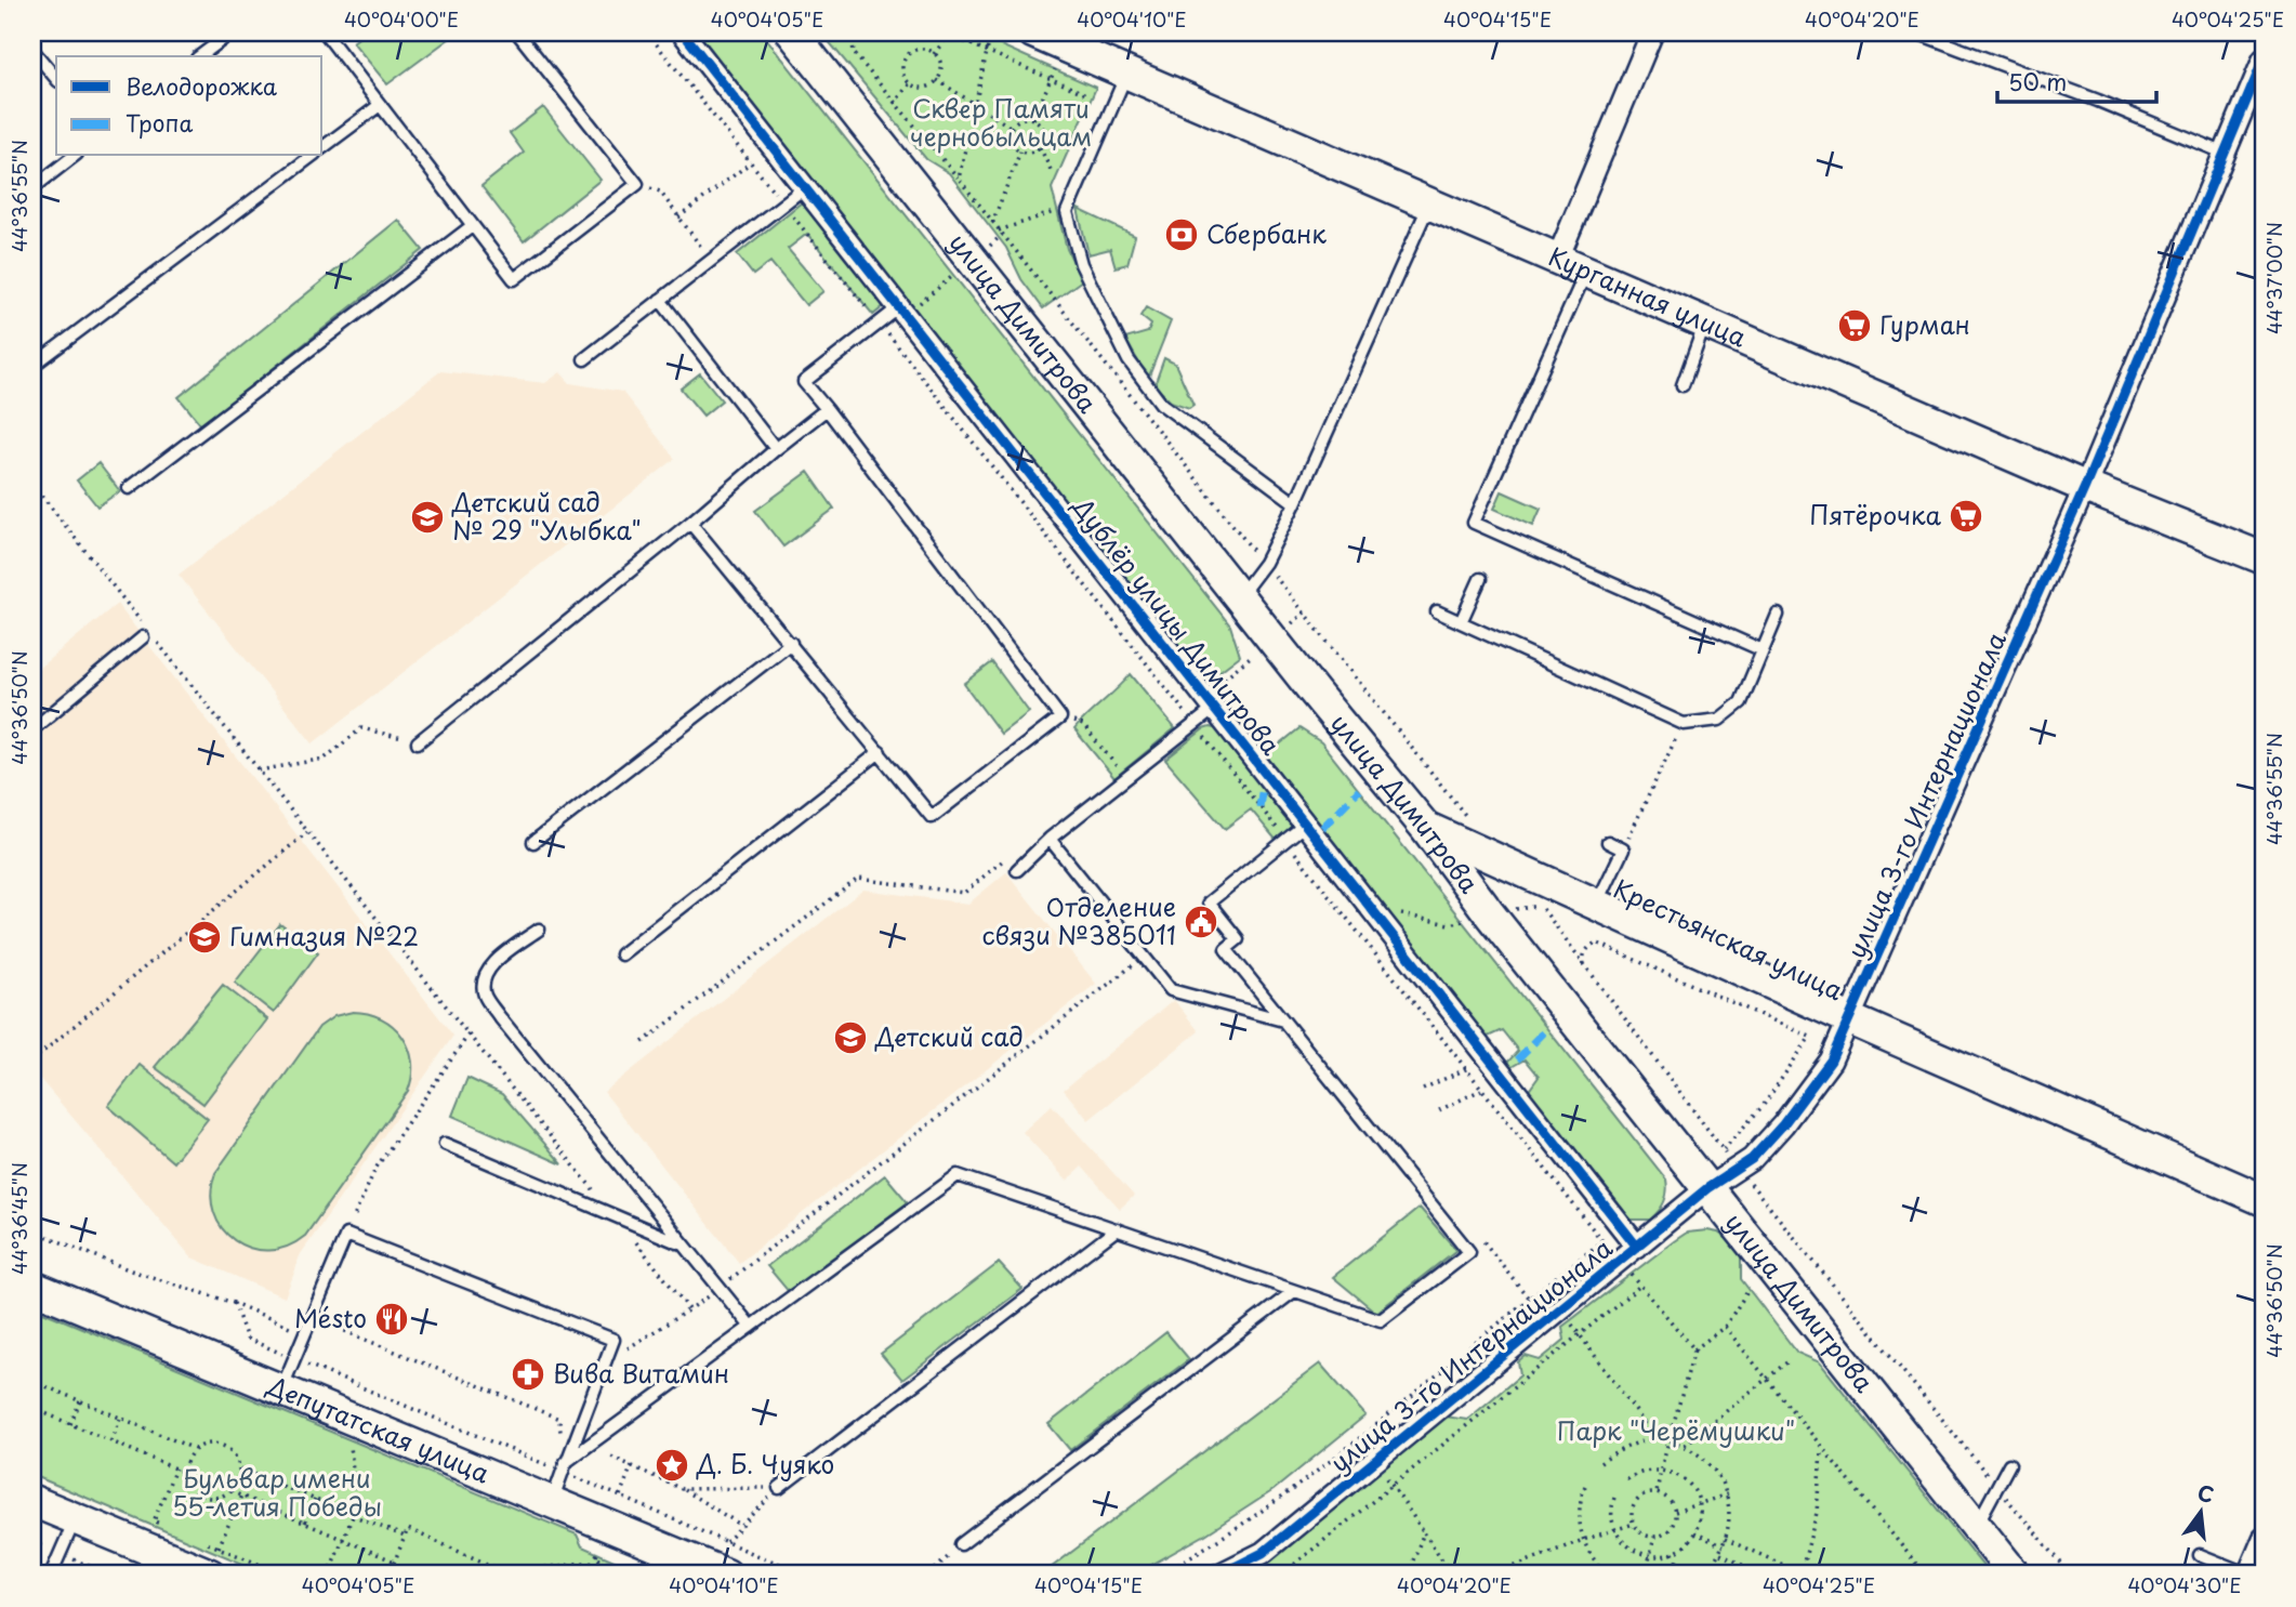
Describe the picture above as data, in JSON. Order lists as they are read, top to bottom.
{
  "streets": {
    "main road": [
      "Курганная улица",
      "улица Димитрова",
      "Крестьянская улица",
      "Депутатская улица"
    ],
    "street": ["Дублёр улицы Димитрова", "улица 3-го Интернационала"]
  },
  "crossings": [
    ["Курганная улица", "улица 3-го Интернационала"],
    ["улица Димитрова", "улица 3-го Интернационала"],
    ["улица Димитрова", "Крестьянская улица"],
    ["Дублёр улицы Димитрова", "улица 3-го Интернационала"],
    ["улица 3-го Интернационала", "Крестьянская улица"]
  ],
  "parks": ["Сквер Памяти чернобыльцам", "Парк \"Черёмушки\"", "Бульвар имени 55-летия Победы"],
  "places": {
    "bank": ["Сбербанк"],
    "supermarket": ["Гурман", "Пятёрочка"],
    "school or university": ["Детский сад № 29 \"Улыбка\"", "Гимназия №22", "Детский сад"],
    "public building": ["Отделение связи №385011"],
    "restaurant": ["Mésto"],
    "pharmacy": ["Вива Витамин"],
    "place": ["Д. Б. Чуяко"]
  },
  "legend": ["Велодорожка", "Тропа"],
  "scale_bar": "50 m",
  "north": "top",
  "coordinates": [
    "40°04'00\"E",
    "40°04'05\"E",
    "40°04'10\"E",
    "40°04'15\"E",
    "40°04'20\"E",
    "40°04'25\"E",
    "44°36'55\"N",
    "44°37'00\"N",
    "44°36'50\"N",
    "44°36'45\"N",
    "40°04'30\"E"
  ]
}
